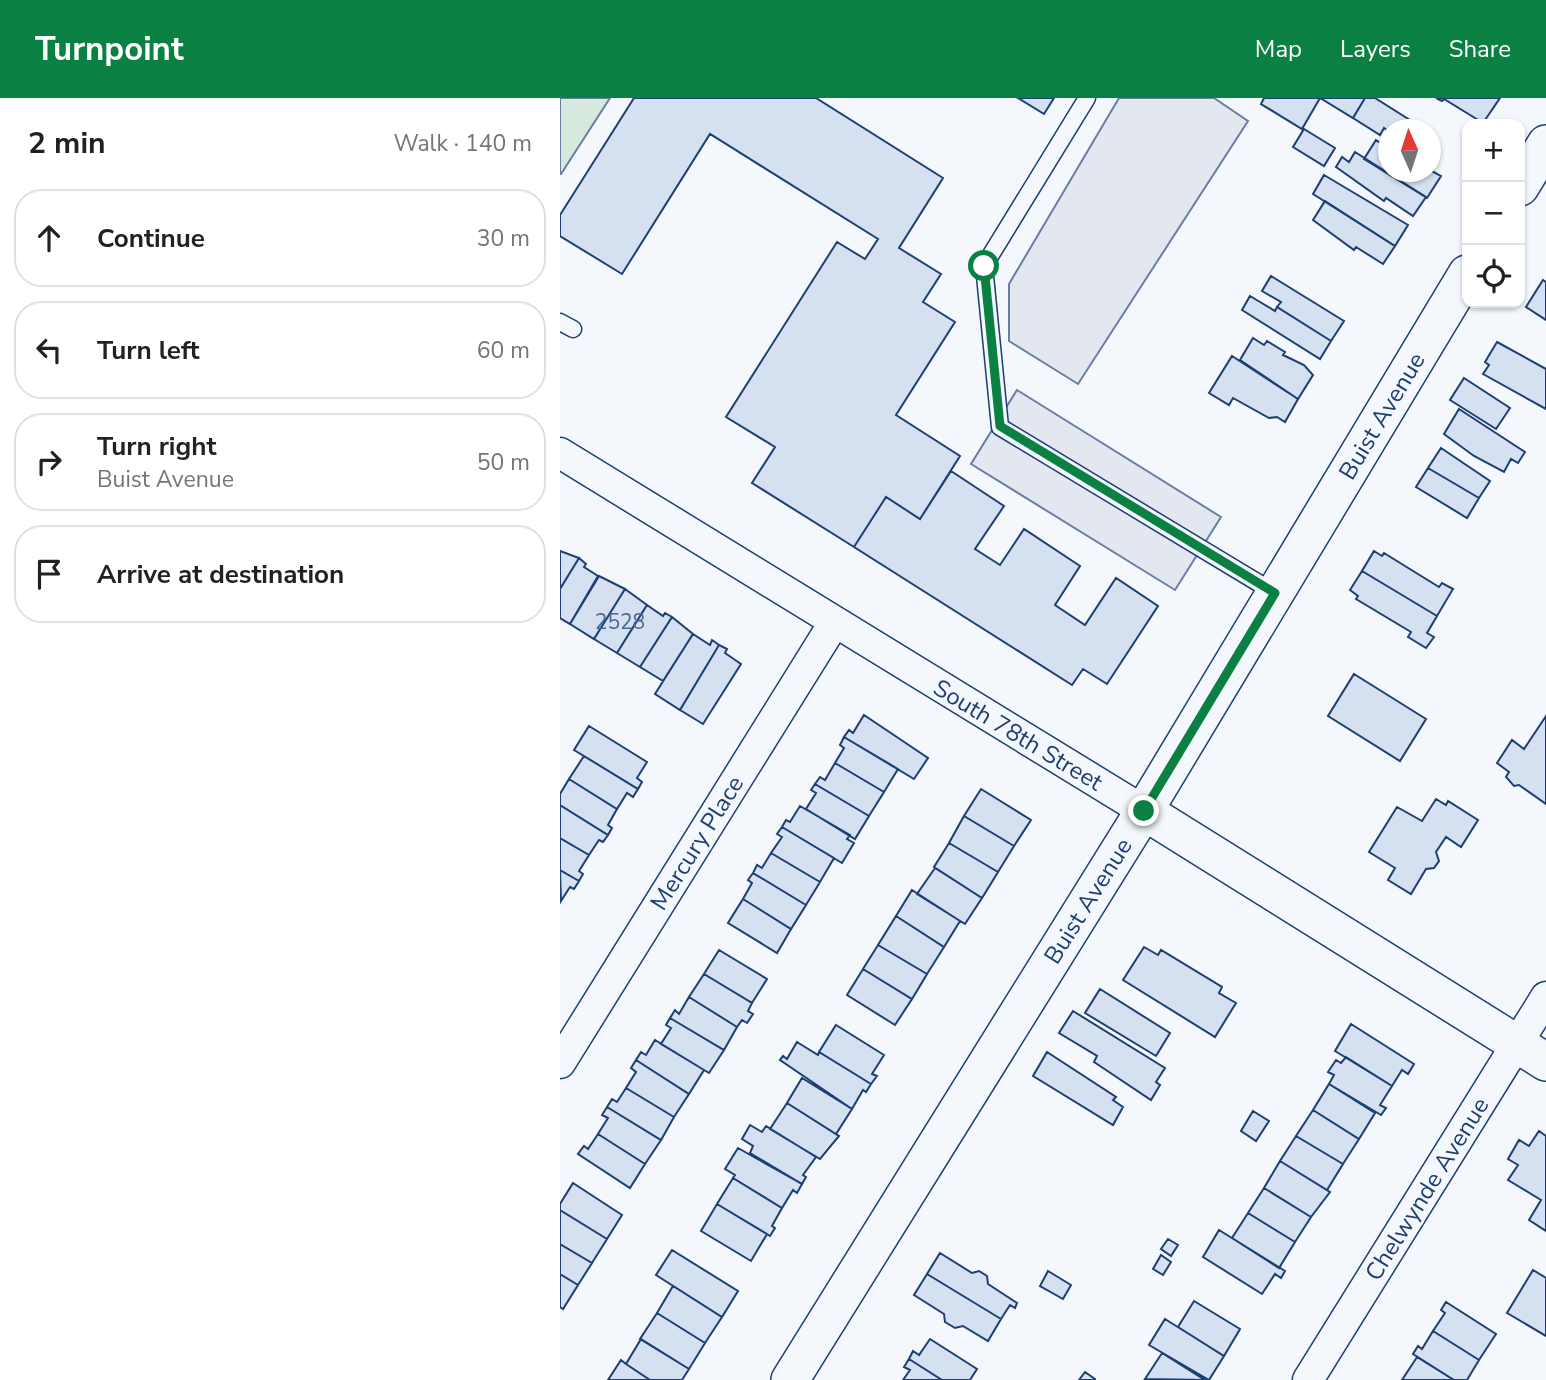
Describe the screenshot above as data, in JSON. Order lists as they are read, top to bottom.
{
  "streets": {
    "street": [
      "Buist Avenue",
      "South 78th Street",
      "Mercury Place",
      "Chelwynde Avenue"
    ]
  },
  "crossings": [
    ["Buist Avenue", "South 78th Street"],
    ["South 78th Street", "Mercury Place"],
    ["South 78th Street", "Chelwynde Avenue"]
  ],
  "house_numbers": ["2528"],
  "north": "top",
  "page": {
    "header": "Turnpoint",
    "nav": ["Map", "Layers", "Share"],
    "heading": ["2 min", "Walk · 140 m"],
    "map_buttons": ["+", "−"],
    "list": [
      ["Continue", "30 m"],
      ["Turn left", "60 m"],
      ["Turn right", "Buist Avenue", "50 m"],
      "Arrive at destination"
    ]
  }
}
